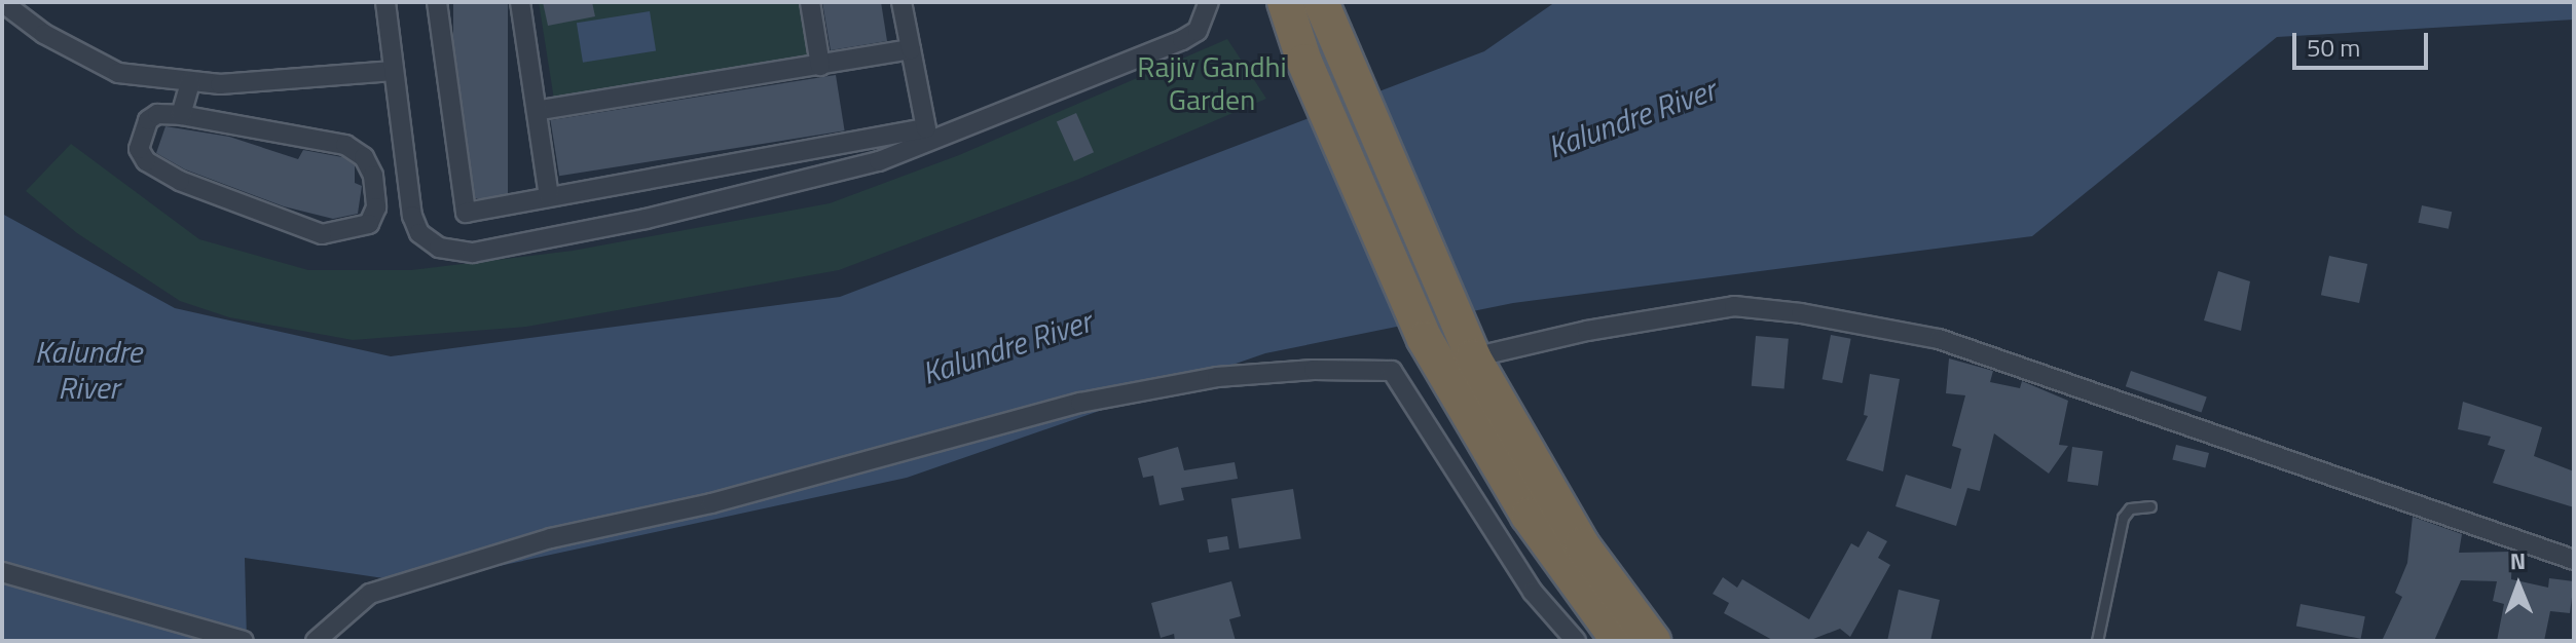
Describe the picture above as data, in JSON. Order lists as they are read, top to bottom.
{
  "water": ["Kalundre River"],
  "parks": ["Rajiv Gandhi Garden"],
  "scale_bar": "50 m",
  "north": "top"
}
